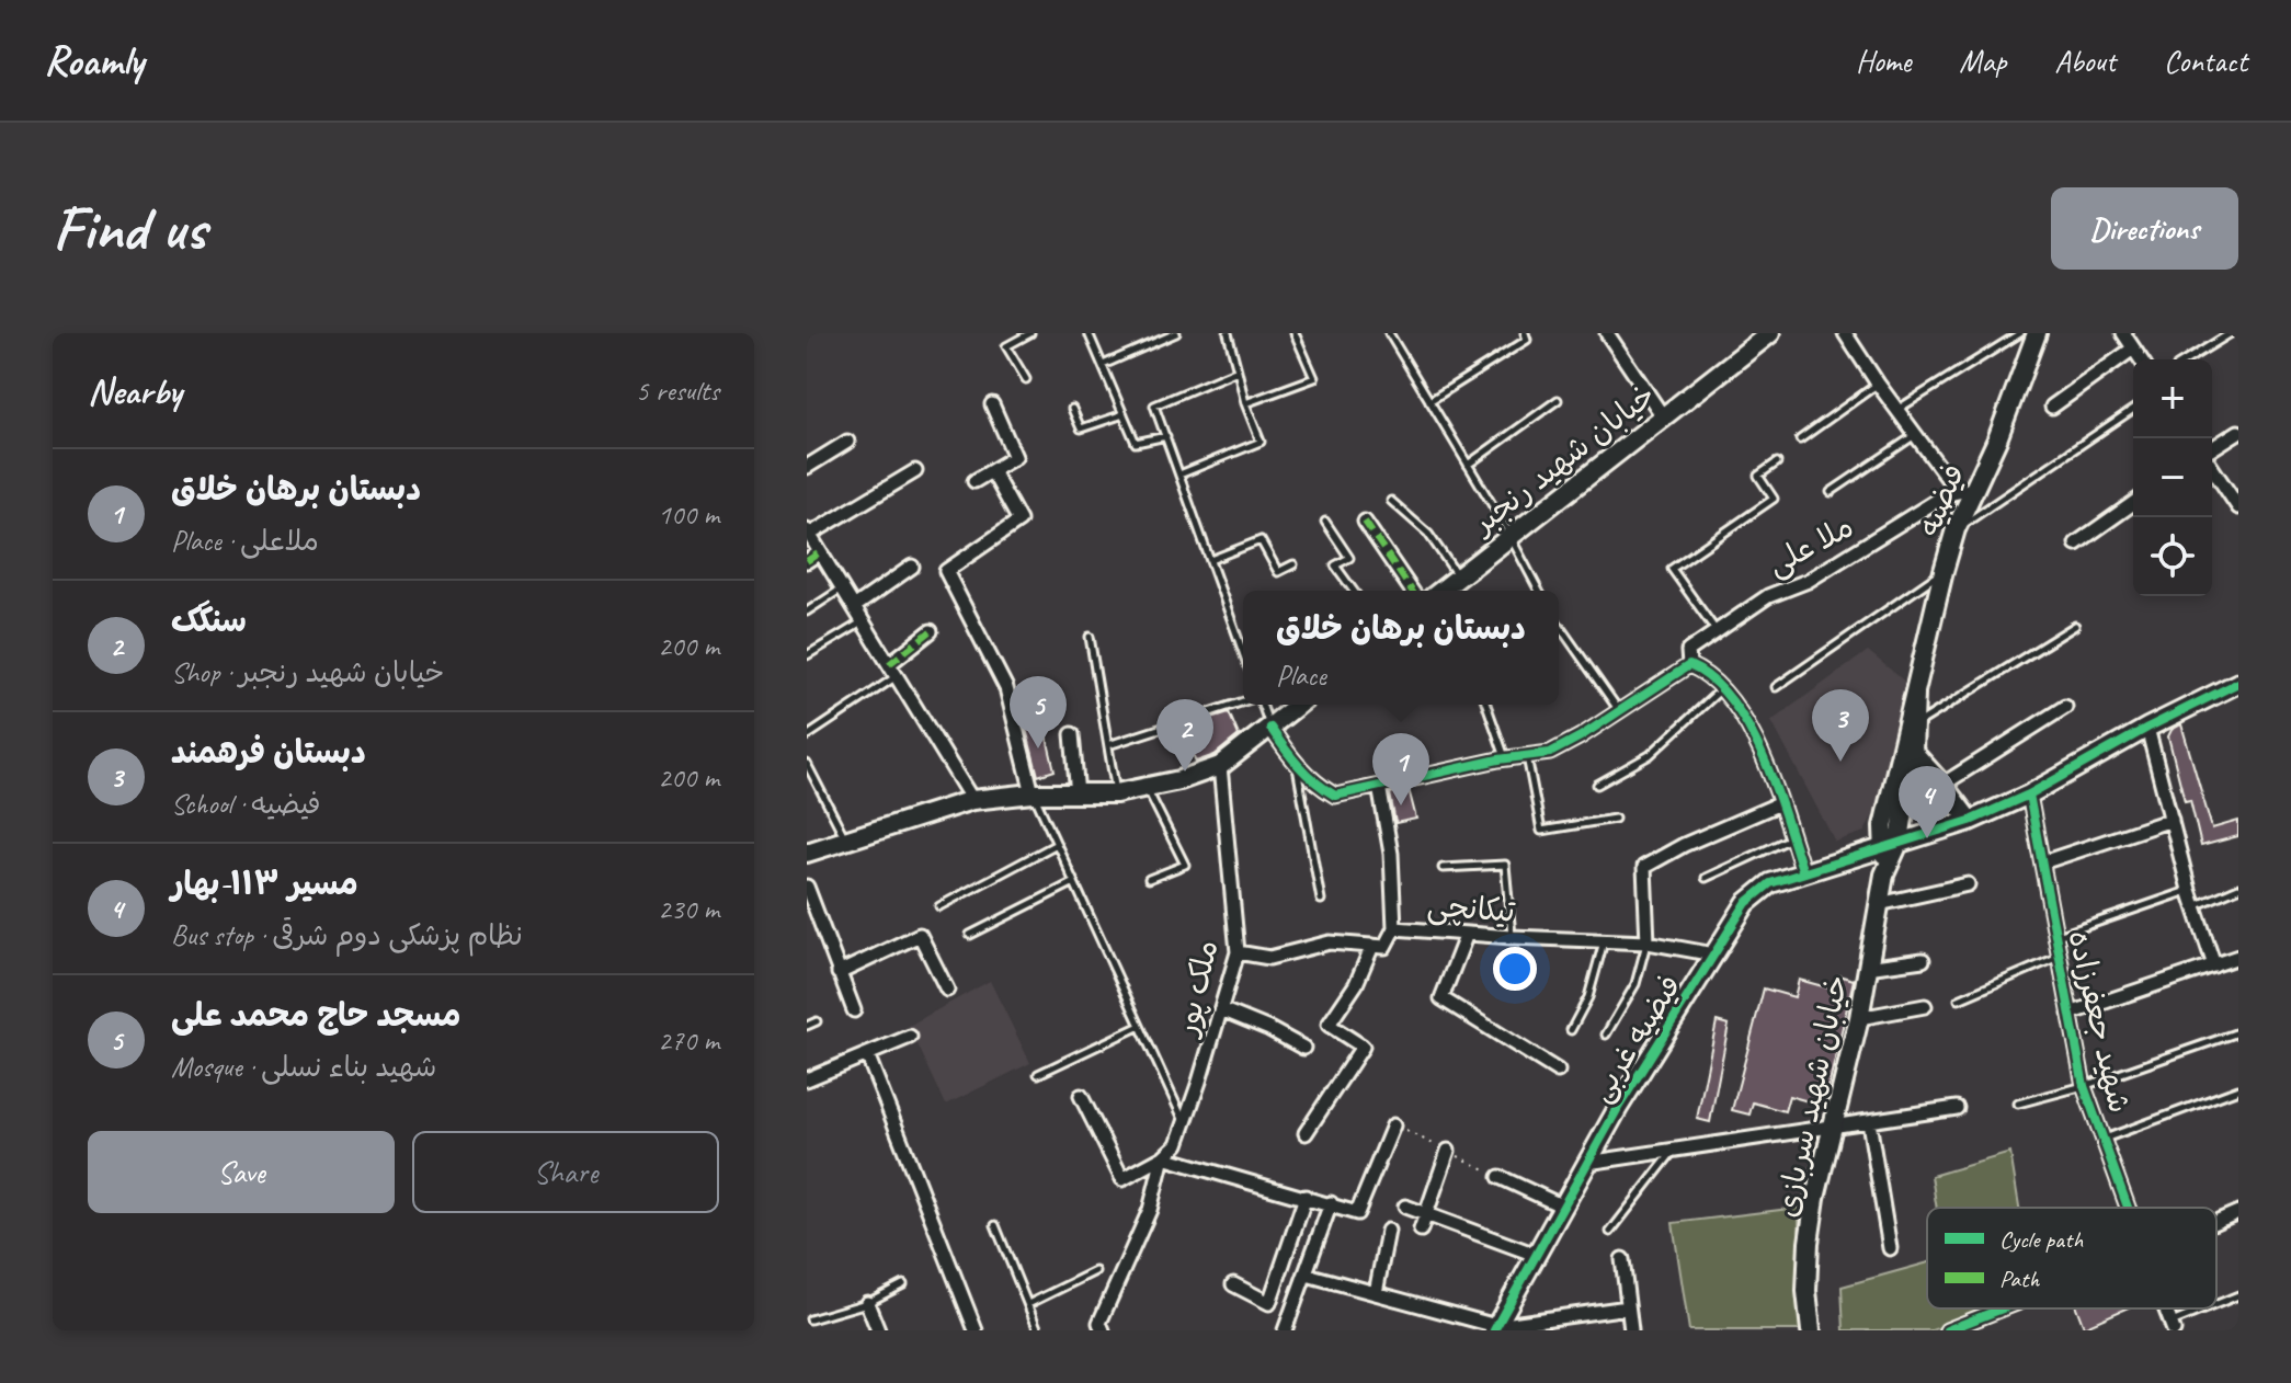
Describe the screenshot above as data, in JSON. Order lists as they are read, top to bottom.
{
  "streets": {
    "street": [
      "خیابان شهید رنجبر",
      "فیضیه",
      "ملا علی",
      "تیکانچی",
      "ملک پور",
      "شهید جعفرزاده",
      "فیضیه غربی",
      "خیابان شهید سربازی"
    ]
  },
  "crossings": [
    ["فیضیه", "ملا علی"],
    ["فیضیه", "فیضیه غربی"],
    ["فیضیه", "خیابان شهید سربازی"],
    ["تیکانچی", "فیضیه غربی"],
    ["شهید جعفرزاده", "فیضیه غربی"]
  ],
  "legend": ["Cycle path", "Path"],
  "page": {
    "header": "Roamly",
    "nav": [
      "Home",
      "Map",
      "About",
      "Contact"
    ],
    "buttons": [
      "Directions",
      ["Save", "Share"]
    ],
    "title": "Find us",
    "heading": ["Nearby", "5 results"],
    "map_buttons": ["+", "−"],
    "list": [
      {
        "mark": "1",
        "name": "دبستان برهان خلاق",
        "note": "Place · ملاعلی",
        "value": "100 m"
      },
      {
        "mark": "2",
        "name": "سنگک",
        "note": "Shop · خیابان شهید رنجبر",
        "value": "200 m"
      },
      {
        "mark": "3",
        "name": "دبستان فرهمند",
        "note": "School · فیضیه",
        "value": "200 m"
      },
      {
        "mark": "4",
        "name": "مسیر ۱۱۳-بهار",
        "note": "Bus stop · نظام پزشکی دوم شرقی",
        "value": "230 m"
      },
      {
        "mark": "5",
        "name": "مسجد حاج محمد علی",
        "note": "Mosque · شهید بناء نسلی",
        "value": "270 m"
      }
    ],
    "popup": ["دبستان برهان خلاق", "Place"],
    "pins": [
      "5",
      "3",
      "2",
      "1",
      "4"
    ]
  }
}
